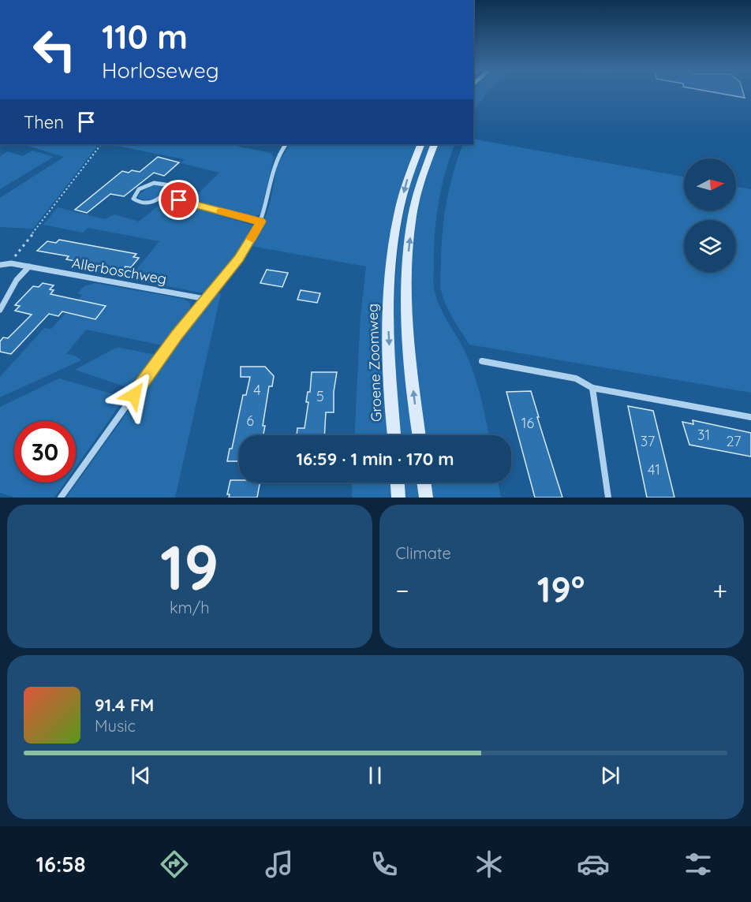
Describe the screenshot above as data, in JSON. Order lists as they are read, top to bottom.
{
  "streets": {
    "main road": ["Groene Zoomweg"],
    "street": ["Allerboschweg"]
  },
  "house_numbers": [
    "4",
    "5",
    "6",
    "16",
    "31",
    "37",
    "27",
    "41"
  ],
  "north": "right",
  "page": {
    "turn": ["110 m", "Horloseweg"],
    "then": "Then",
    "limit": "30",
    "trip": "16:59 · 1 min · 170 m",
    "tile": [
      ["19", "km/h"],
      "Climate"
    ],
    "heat": ["−", "19°", "+"],
    "song": ["91.4 FM", "Music"],
    "tabs": "16:58"
  }
}
